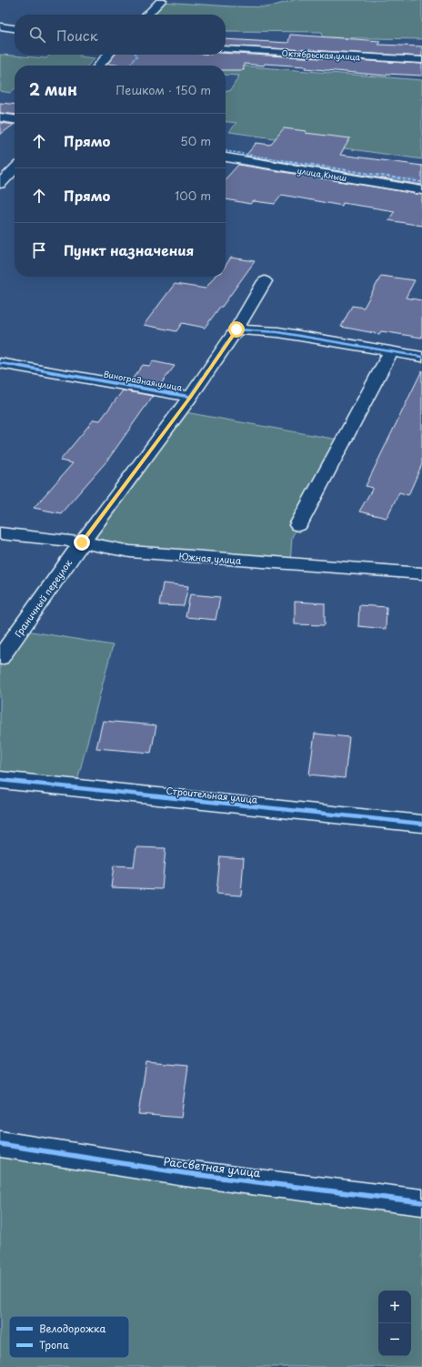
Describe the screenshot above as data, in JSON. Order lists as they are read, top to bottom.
{
  "streets": {
    "street": [
      "Октябрьская улица",
      "улица Кныш",
      "Виноградная улица",
      "Южная улица",
      "Граничный переулок",
      "Строительная улица",
      "Рассветная улица"
    ]
  },
  "crossings": [
    ["Виноградная улица", "Граничный переулок"],
    ["Южная улица", "Граничный переулок"]
  ],
  "legend": ["Велодорожка", "Тропа"],
  "page": {
    "search": "Поиск",
    "heading": ["2 мин", "Пешком · 150 m"],
    "list": [
      ["Прямо", "50 m"],
      ["Прямо", "100 m"],
      "Пункт назначения"
    ],
    "map_buttons": ["+", "−"]
  }
}
